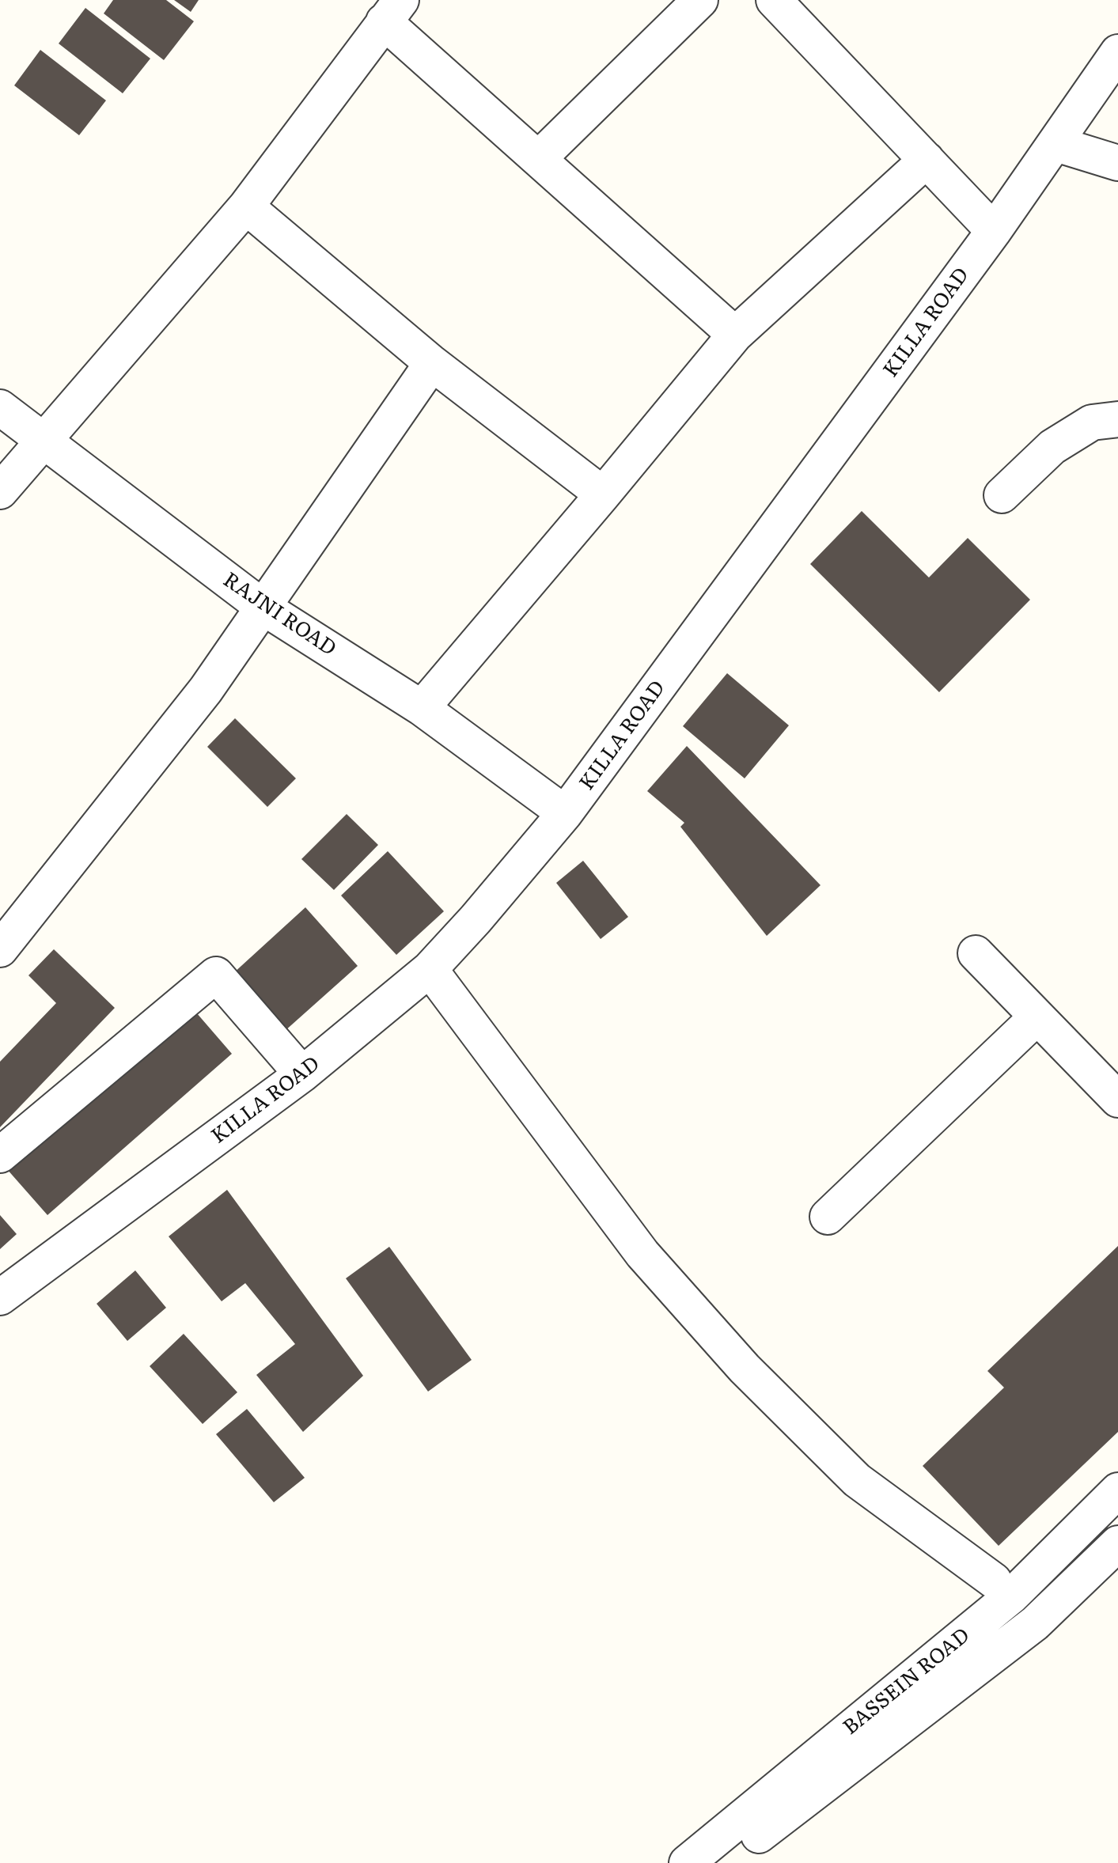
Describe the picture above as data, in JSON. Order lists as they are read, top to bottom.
{
  "streets": {
    "street": ["KILLA ROAD", "RAJNI ROAD", "BASSEIN ROAD"]
  },
  "crossings": [
    ["KILLA ROAD", "RAJNI ROAD"]
  ]
}
